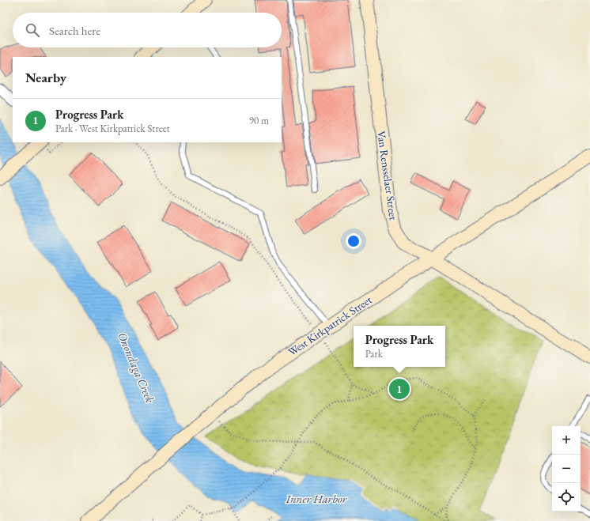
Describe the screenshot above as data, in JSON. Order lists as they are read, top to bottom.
{
  "streets": {
    "street": ["Van Rensselaer Street", "West Kirkpatrick Street"]
  },
  "crossings": [
    ["Van Rensselaer Street", "West Kirkpatrick Street"]
  ],
  "water": ["Onondaga Creek", "Inner Harbor"],
  "page": {
    "search": "Search here",
    "heading": "Nearby",
    "list": [
      {
        "mark": "1",
        "name": "Progress Park",
        "note": "Park · West Kirkpatrick Street",
        "value": "90 m"
      }
    ],
    "popup": ["Progress Park", "Park"],
    "pins": "1",
    "map_buttons": ["+", "−"]
  }
}
